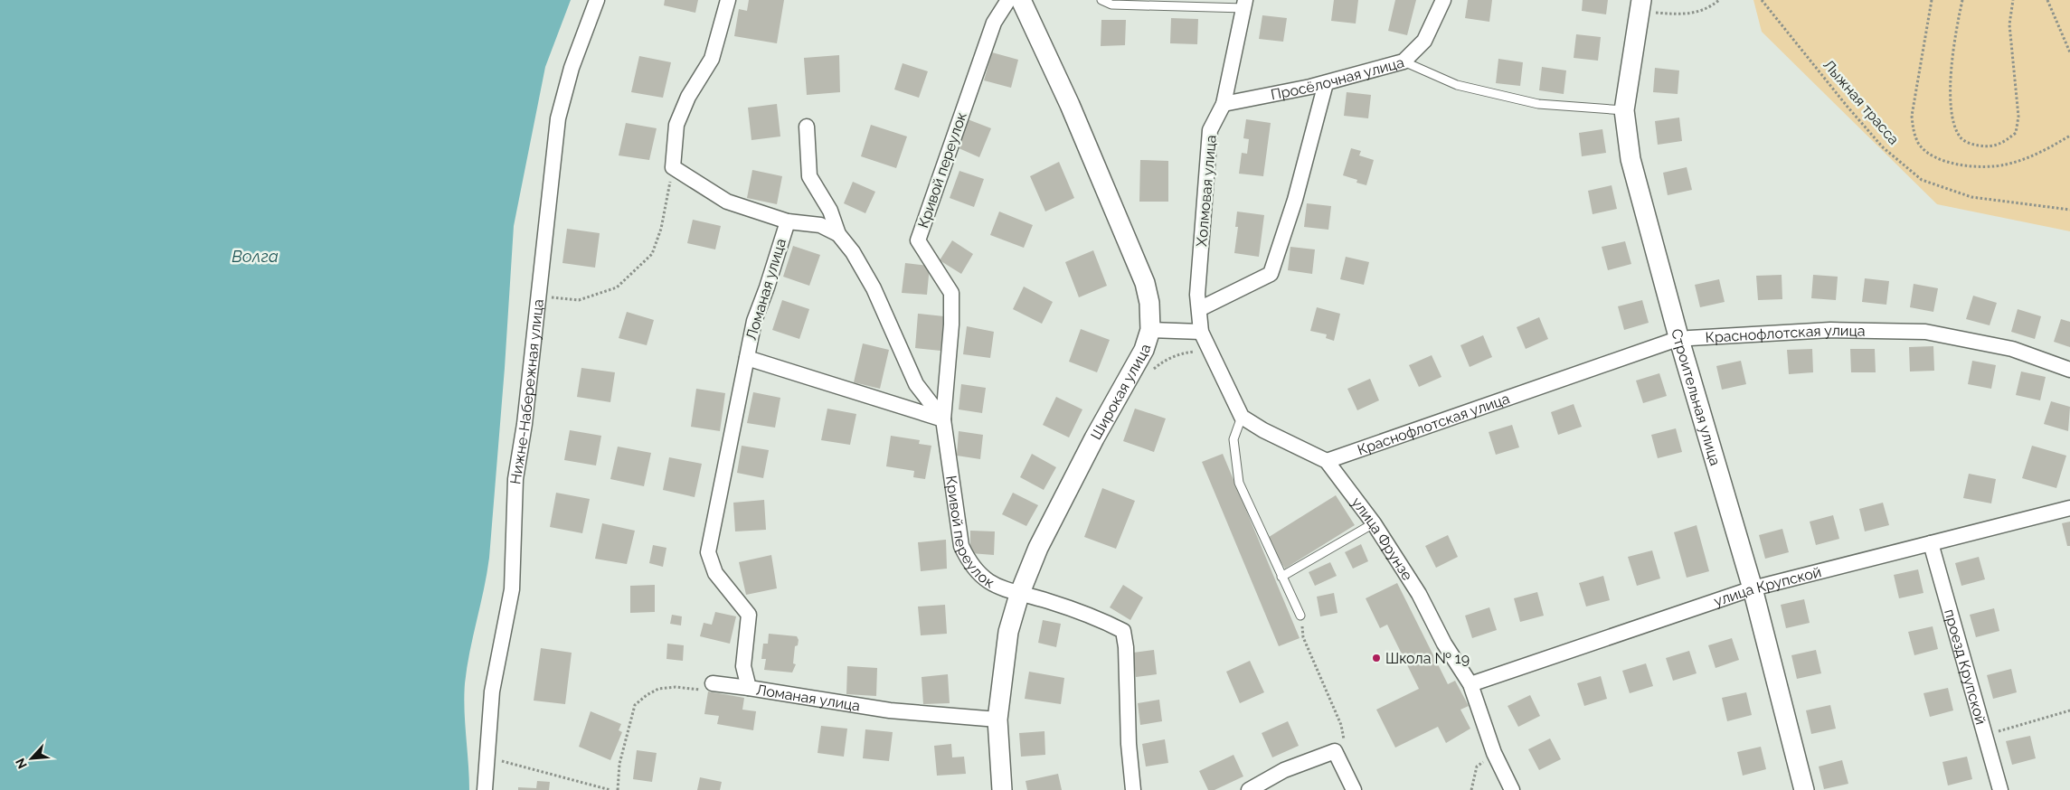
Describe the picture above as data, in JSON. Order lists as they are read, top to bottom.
{
  "streets": {
    "street": [
      "Просёлочная улица",
      "Кривой переулок",
      "Холмовая улица",
      "Ломаная улица",
      "Краснофлотская улица",
      "Широкая улица",
      "Нижне-Набережная улица",
      "Строительная улица",
      "улица Фрунзе",
      "улица Крупской",
      "проезд Крупской"
    ],
    "path": ["Лыжная трасса"]
  },
  "crossings": [
    ["Просёлочная улица", "Холмовая улица"],
    ["Кривой переулок", "Ломаная улица"],
    ["Кривой переулок", "Широкая улица"],
    ["Ломаная улица", "Широкая улица"],
    ["Краснофлотская улица", "Строительная улица"],
    ["Краснофлотская улица", "улица Фрунзе"],
    ["Строительная улица", "улица Крупской"],
    ["улица Фрунзе", "улица Крупской"],
    ["улица Крупской", "проезд Крупской"]
  ],
  "water": ["Волга"],
  "places": ["Школа № 19"],
  "north": "bottom left"
}
